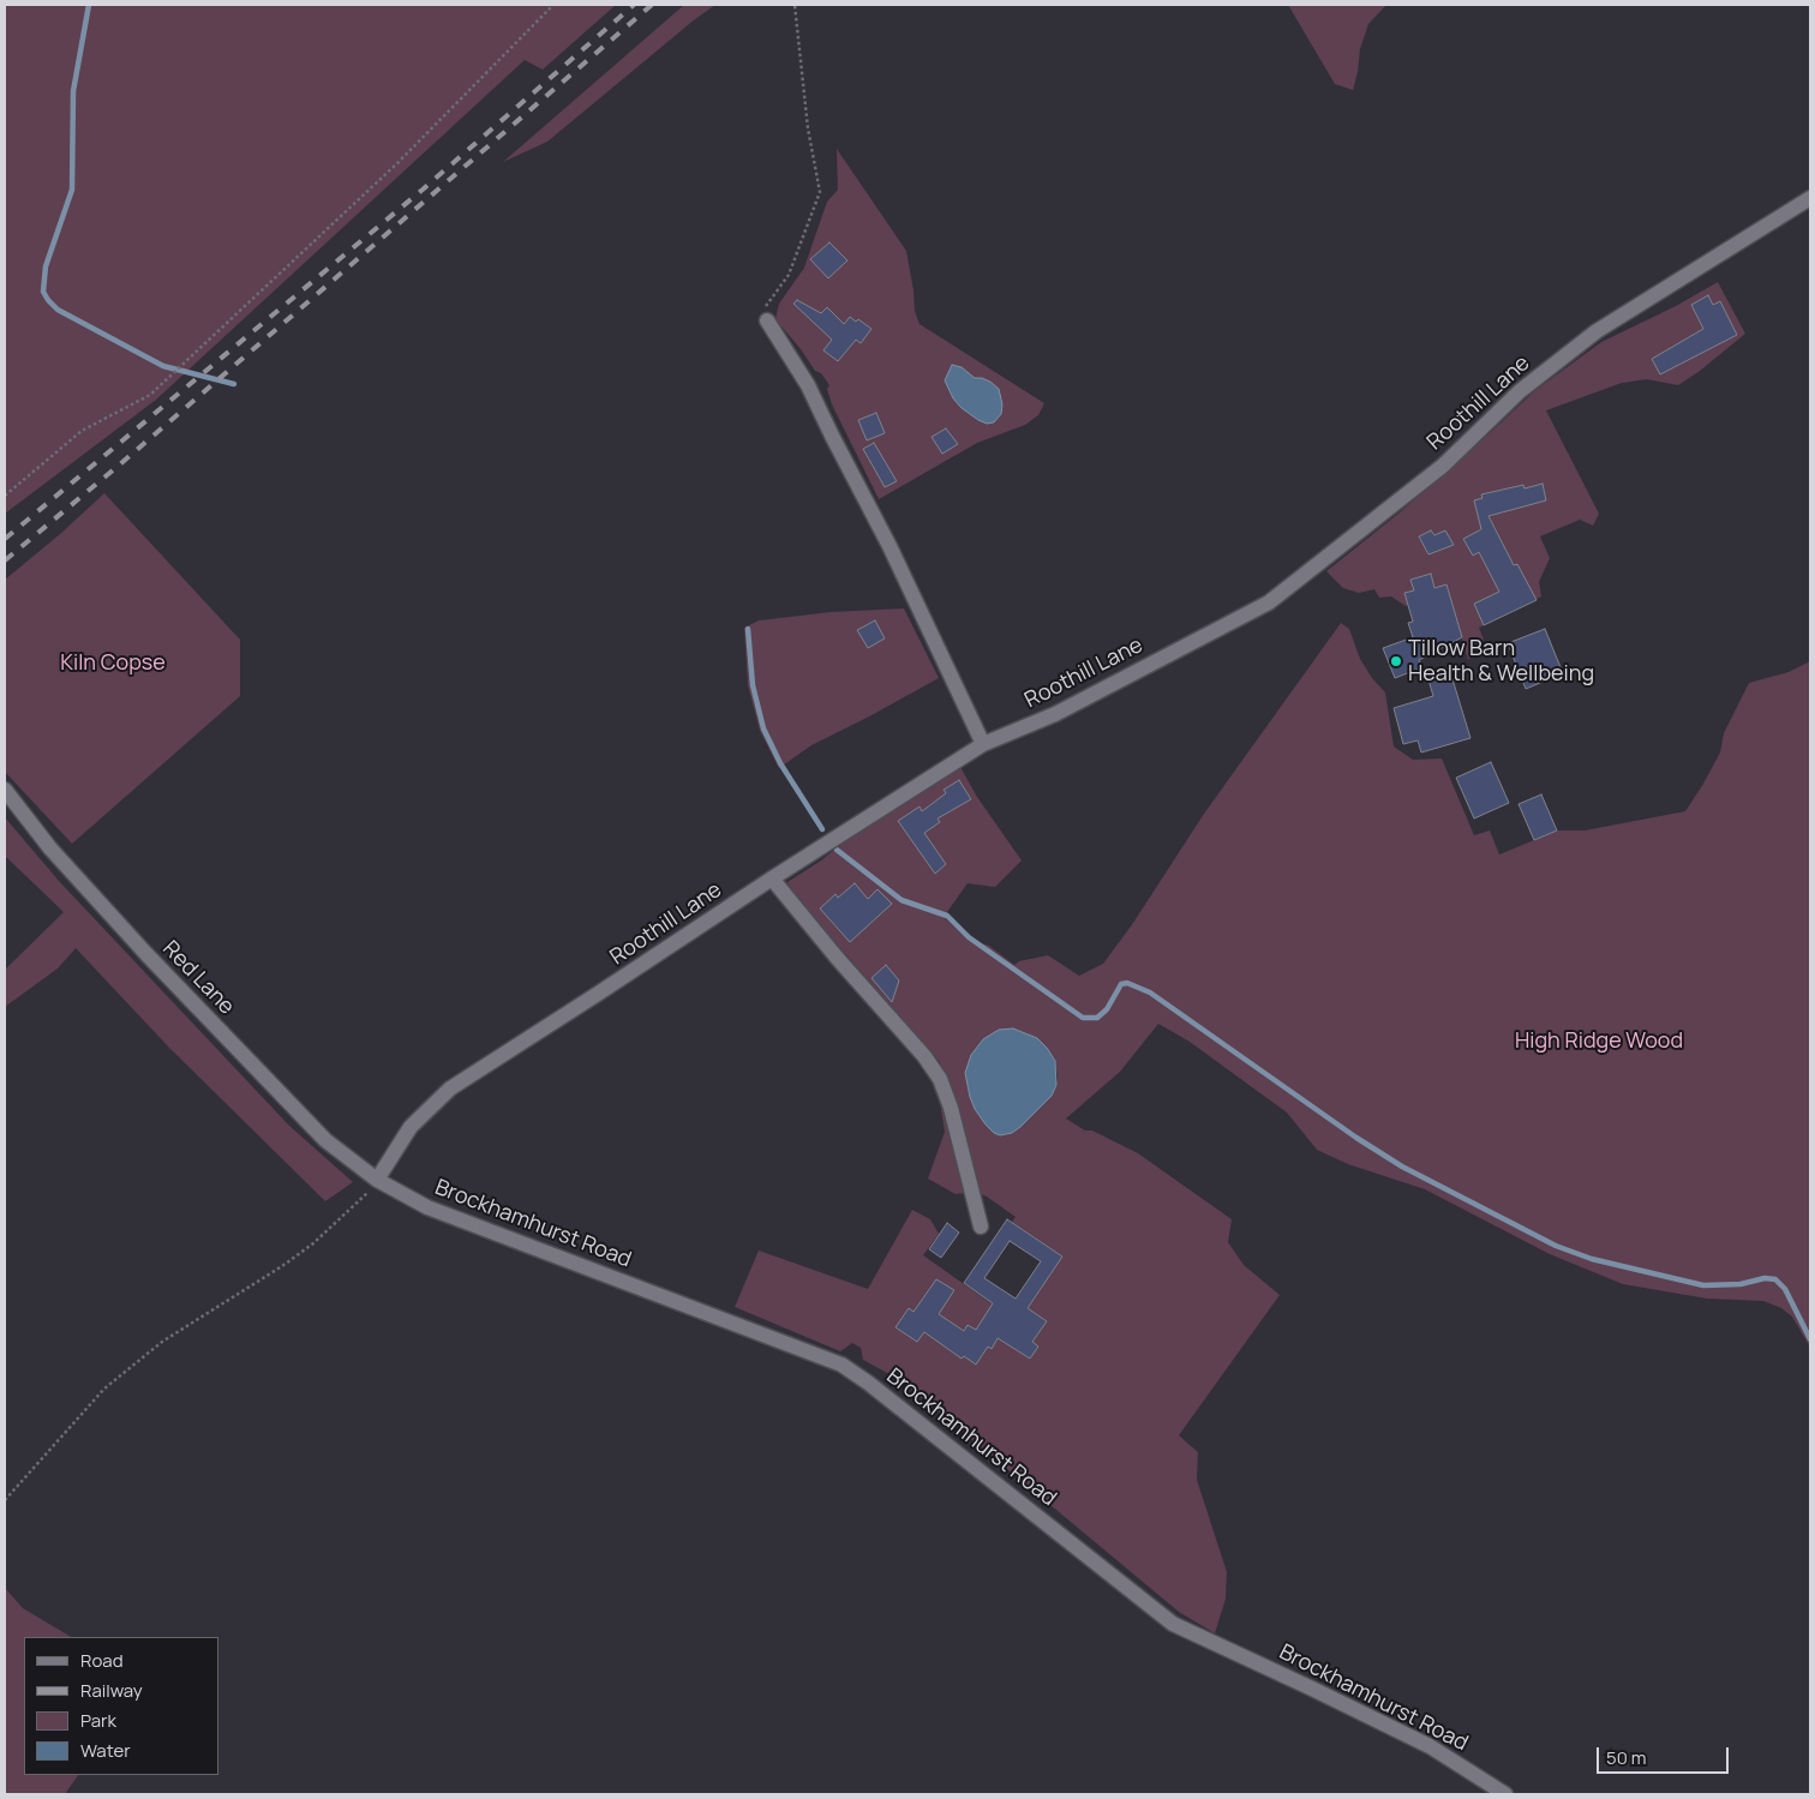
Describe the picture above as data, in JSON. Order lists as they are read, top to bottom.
{
  "streets": {
    "street": ["Roothill Lane", "Red Lane", "Brockhamhurst Road"]
  },
  "crossings": [
    ["Roothill Lane", "Red Lane"],
    ["Roothill Lane", "Brockhamhurst Road"],
    ["Red Lane", "Brockhamhurst Road"]
  ],
  "parks": ["Kiln Copse", "High Ridge Wood"],
  "places": ["Tillow Barn Health & Wellbeing"],
  "legend": [
    "Road",
    "Railway",
    "Park",
    "Water"
  ],
  "scale_bar": "50 m"
}
